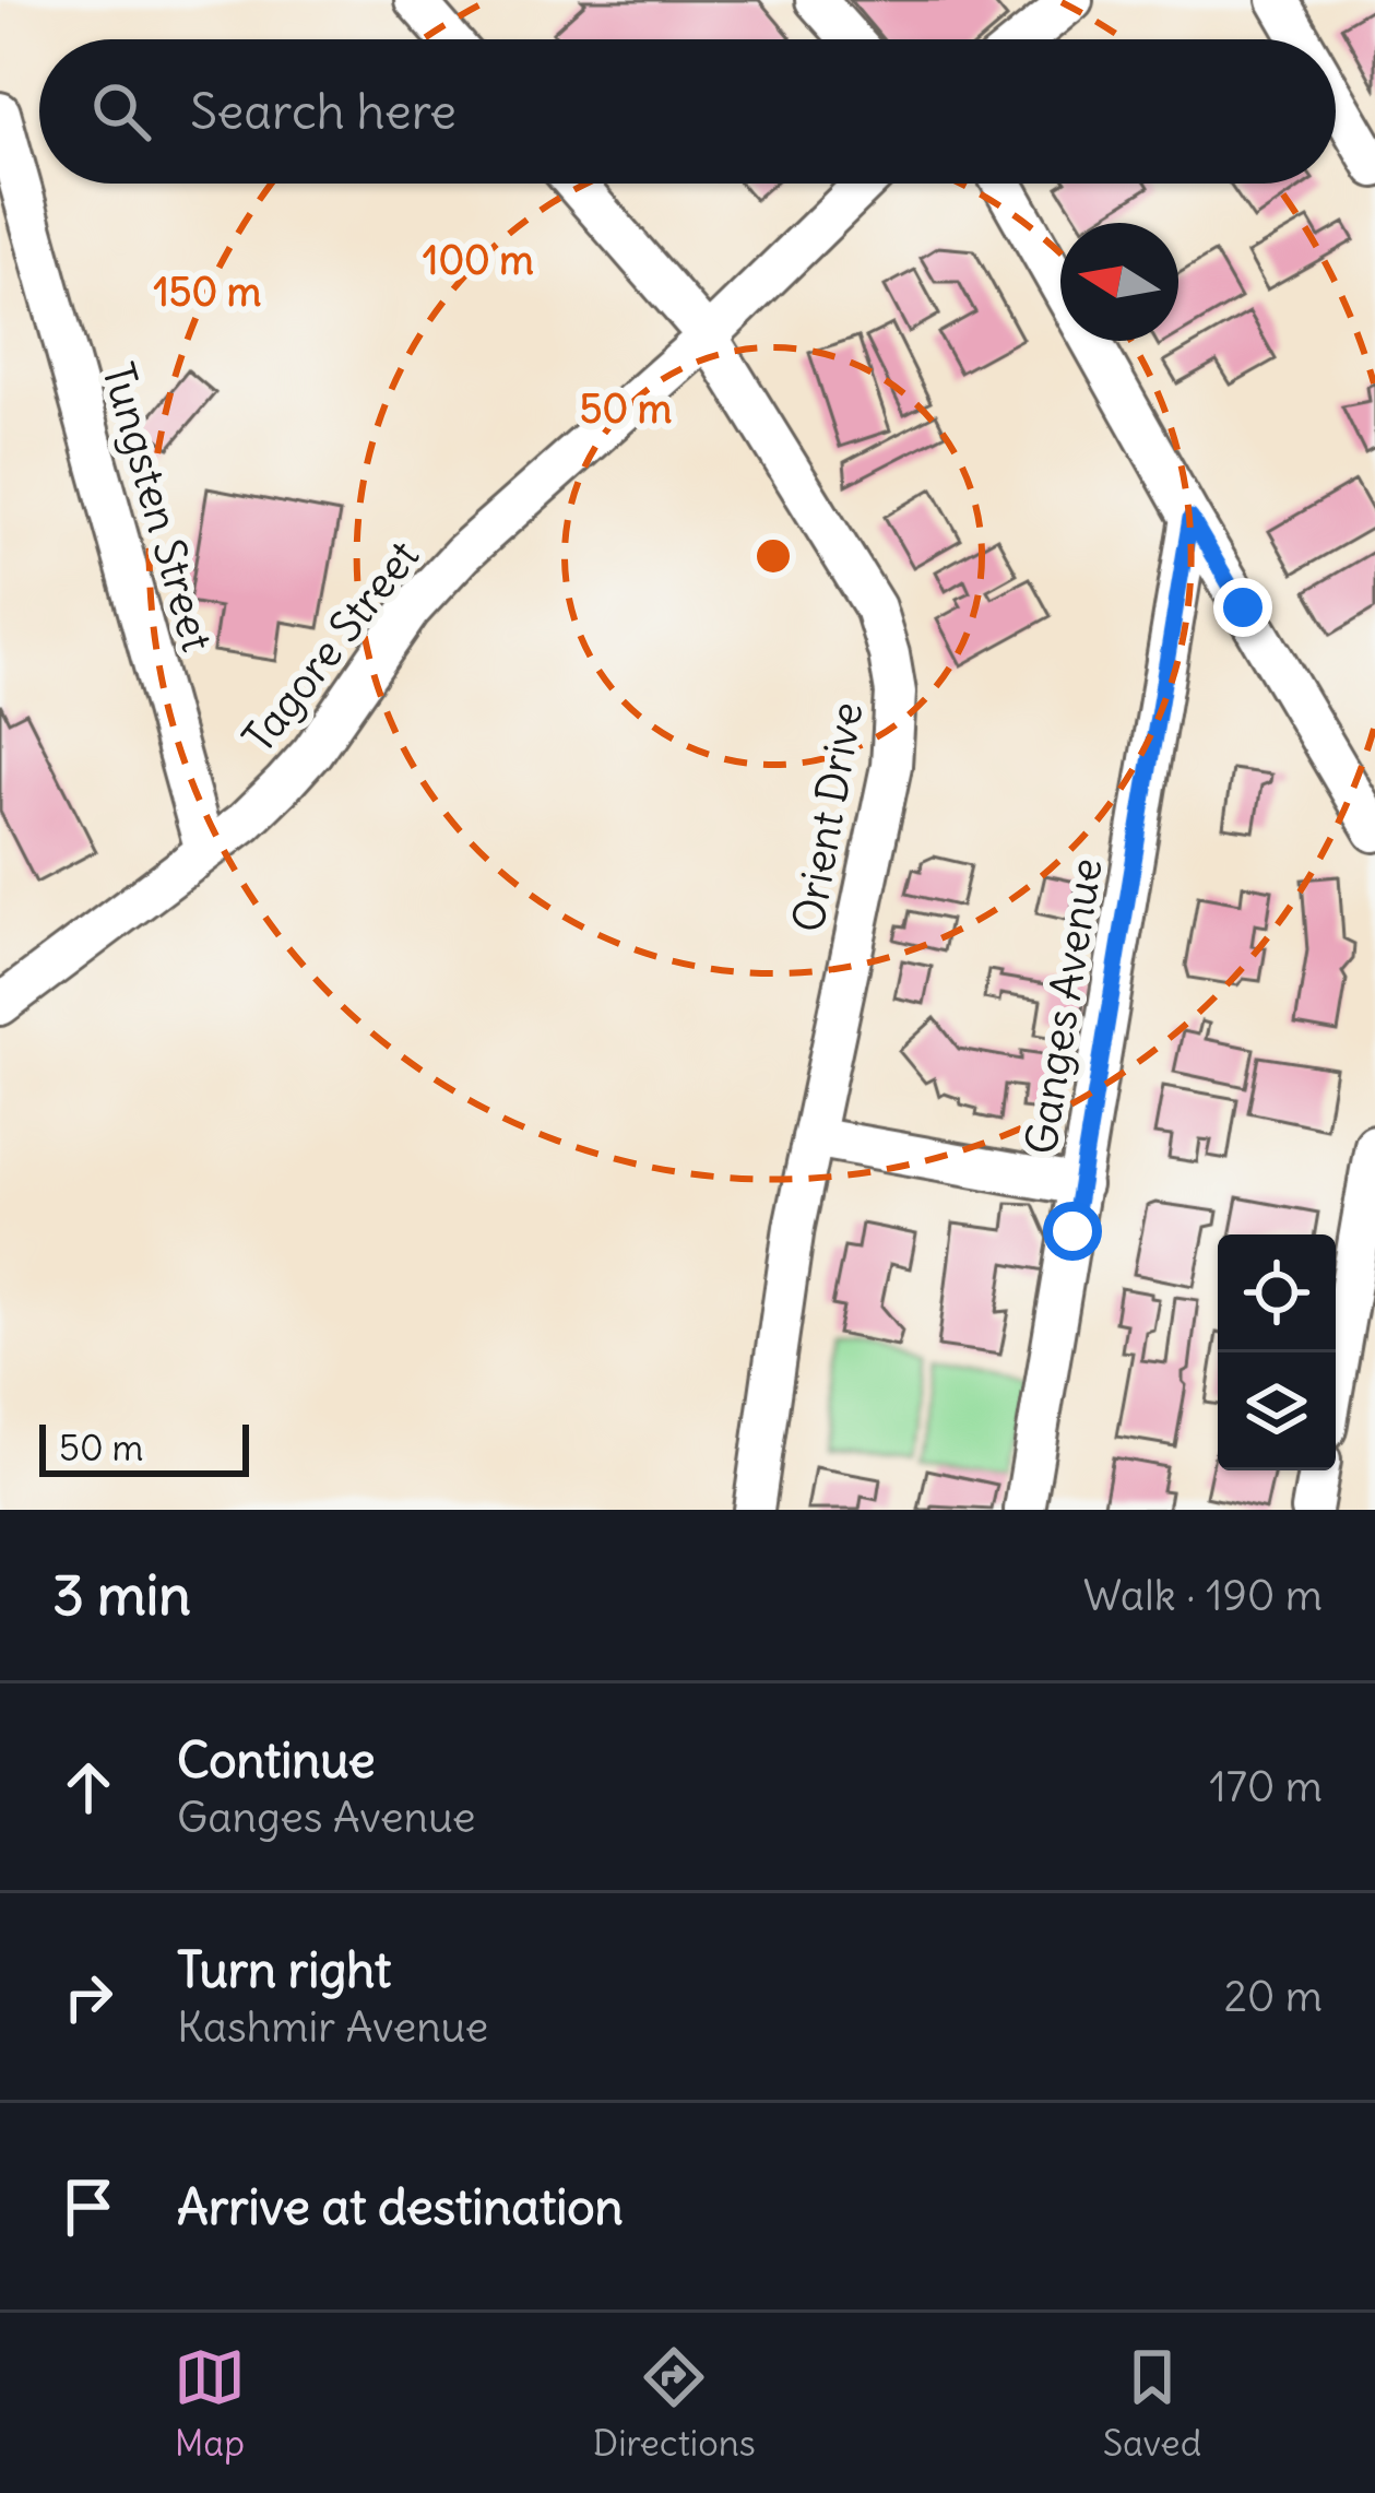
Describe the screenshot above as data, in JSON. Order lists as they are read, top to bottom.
{
  "streets": {
    "street": [
      "Tungsten Street",
      "Tagore Street",
      "Orient Drive",
      "Ganges Avenue"
    ]
  },
  "crossings": [
    ["Tungsten Street", "Tagore Street"],
    ["Tagore Street", "Orient Drive"]
  ],
  "scale_bar": "50 m",
  "north": "left",
  "page": {
    "search": "Search here",
    "scale": "50 m",
    "heading": ["3 min", "Walk · 190 m"],
    "list": [
      ["Continue", "Ganges Avenue", "170 m"],
      ["Turn right", "Kashmir Avenue", "20 m"],
      "Arrive at destination"
    ],
    "nav": ["Map", "Directions", "Saved"]
  },
  "rings": ["100 m", "150 m", "50 m"]
}
